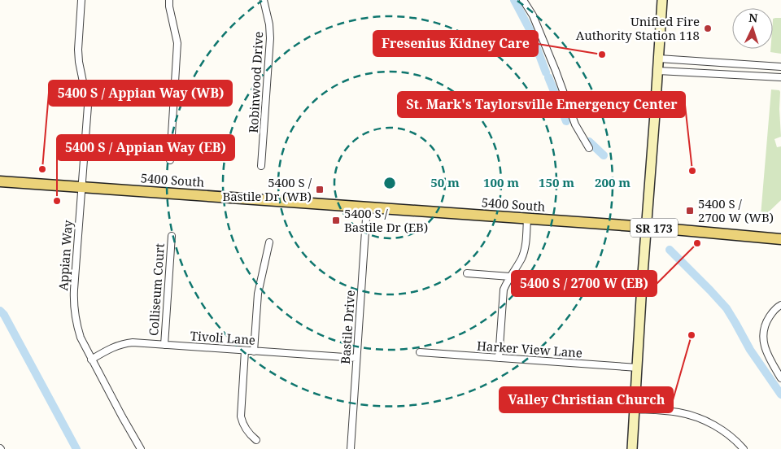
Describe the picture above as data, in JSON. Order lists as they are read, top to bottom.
{
  "streets": {
    "main road": ["5400 South", "SR 173"],
    "street": [
      "Robinwood Drive",
      "Appian Way",
      "Colliseum Court",
      "Bastile Drive",
      "Tivoli Lane",
      "Harker View Lane"
    ]
  },
  "crossings": [
    ["5400 South", "Appian Way"],
    ["5400 South", "Bastile Drive"],
    ["Appian Way", "Tivoli Lane"],
    ["Colliseum Court", "Tivoli Lane"],
    ["Bastile Drive", "Tivoli Lane"]
  ],
  "places": {
    "other": [
      "Unified Fire Authority Station 118",
      "Fresenius Kidney Care",
      "5400 S / Appian Way (WB)",
      "St. Mark's Taylorsville Emergency Center",
      "5400 S / Appian Way (EB)",
      "5400 S / 2700 W (EB)",
      "Valley Christian Church"
    ],
    "transit": ["5400 S / Bastile Dr (WB)", "5400 S / 2700 W (WB)", "5400 S / Bastile Dr (EB)"]
  },
  "north": "top",
  "rings": [
    "50 m",
    "100 m",
    "150 m",
    "200 m"
  ]
}
